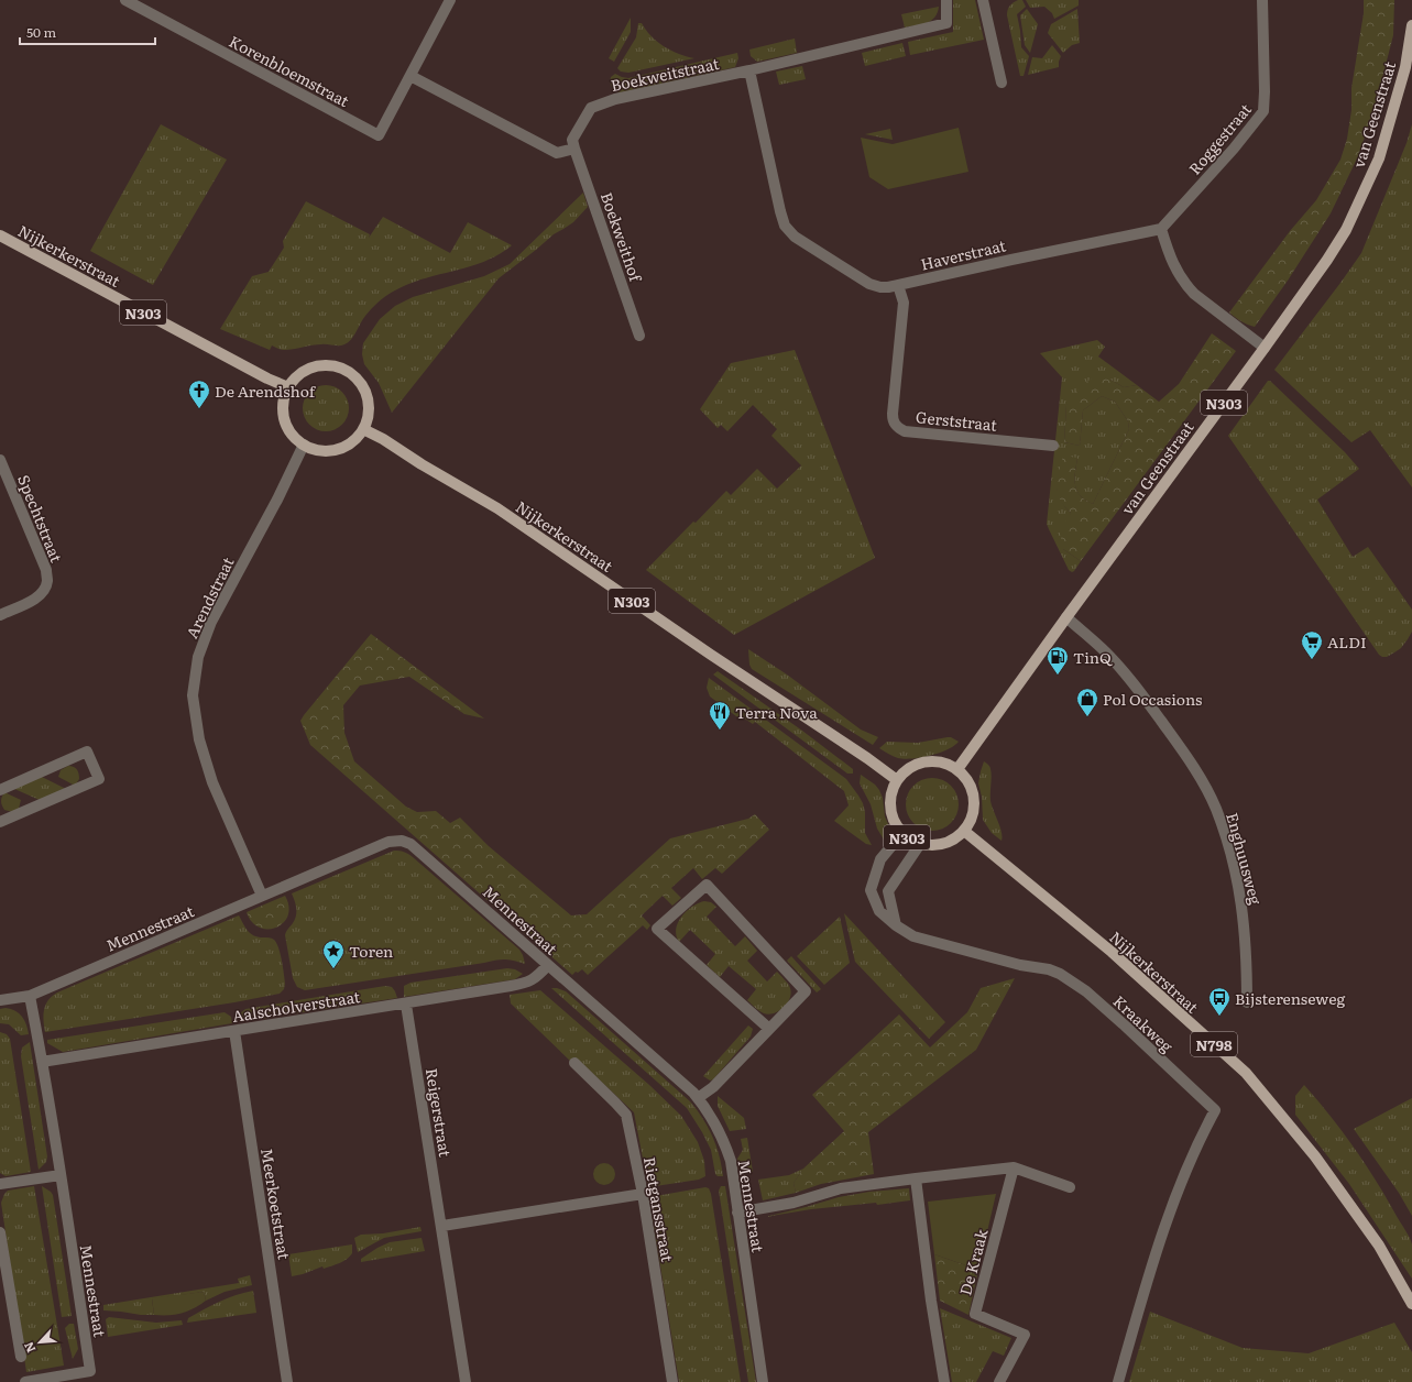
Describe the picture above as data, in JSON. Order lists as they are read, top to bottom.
{
  "streets": {
    "main road": [
      "van Geenstraat",
      "Nijkerkerstraat",
      "N303",
      "N798"
    ],
    "street": [
      "Korenbloemstraat",
      "Boekweitstraat",
      "Roggestraat",
      "Boekweithof",
      "Haverstraat",
      "Gerststraat",
      "Spechtstraat",
      "Arendstraat",
      "Enghuusweg",
      "Mennestraat",
      "Aalscholverstraat",
      "Kraakweg",
      "Reigerstraat",
      "Meerkoetstraat",
      "Rietgansstraat",
      "De Kraak"
    ]
  },
  "crossings": [
    ["Boekweitstraat", "Boekweithof"],
    ["Boekweitstraat", "Haverstraat"],
    ["van Geenstraat", "Nijkerkerstraat"],
    ["van Geenstraat", "N303"],
    ["van Geenstraat", "Enghuusweg"],
    ["van Geenstraat", "Kraakweg"],
    ["Roggestraat", "Haverstraat"],
    ["Haverstraat", "Gerststraat"],
    ["Nijkerkerstraat", "N303"],
    ["Nijkerkerstraat", "Arendstraat"],
    ["Nijkerkerstraat", "Kraakweg"],
    ["N303", "Kraakweg"],
    ["Arendstraat", "Mennestraat"],
    ["Mennestraat", "Aalscholverstraat"],
    ["Aalscholverstraat", "Reigerstraat"],
    ["Aalscholverstraat", "Meerkoetstraat"]
  ],
  "places": {
    "church": ["De Arendshof"],
    "supermarket": ["ALDI"],
    "fuel station": ["TinQ"],
    "shop": ["Pol Occasions"],
    "restaurant": ["Terra Nova"],
    "place": ["Toren"],
    "bus stop": ["Bijsterenseweg"]
  },
  "scale_bar": "50 m",
  "north": "bottom left"
}
